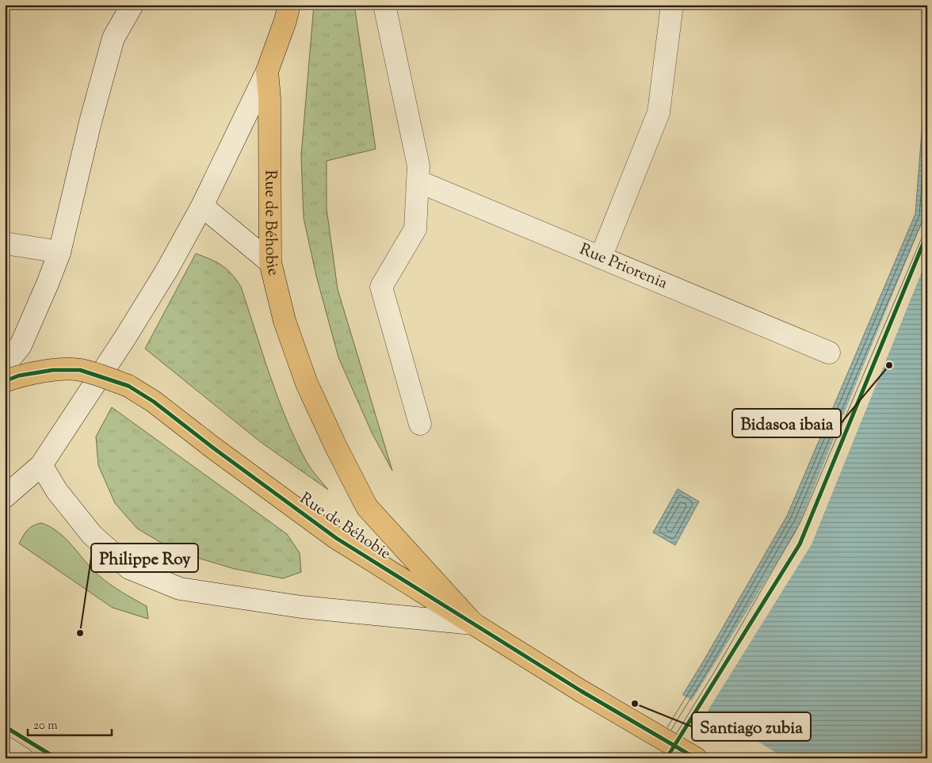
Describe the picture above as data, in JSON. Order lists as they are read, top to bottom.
{
  "streets": {
    "main road": ["Rue de Béhobie", "Rue Priorenia"]
  },
  "places": ["Bidasoa ibaia", "Philippe Roy", "Santiago zubia"],
  "scale_bar": "20 m"
}
